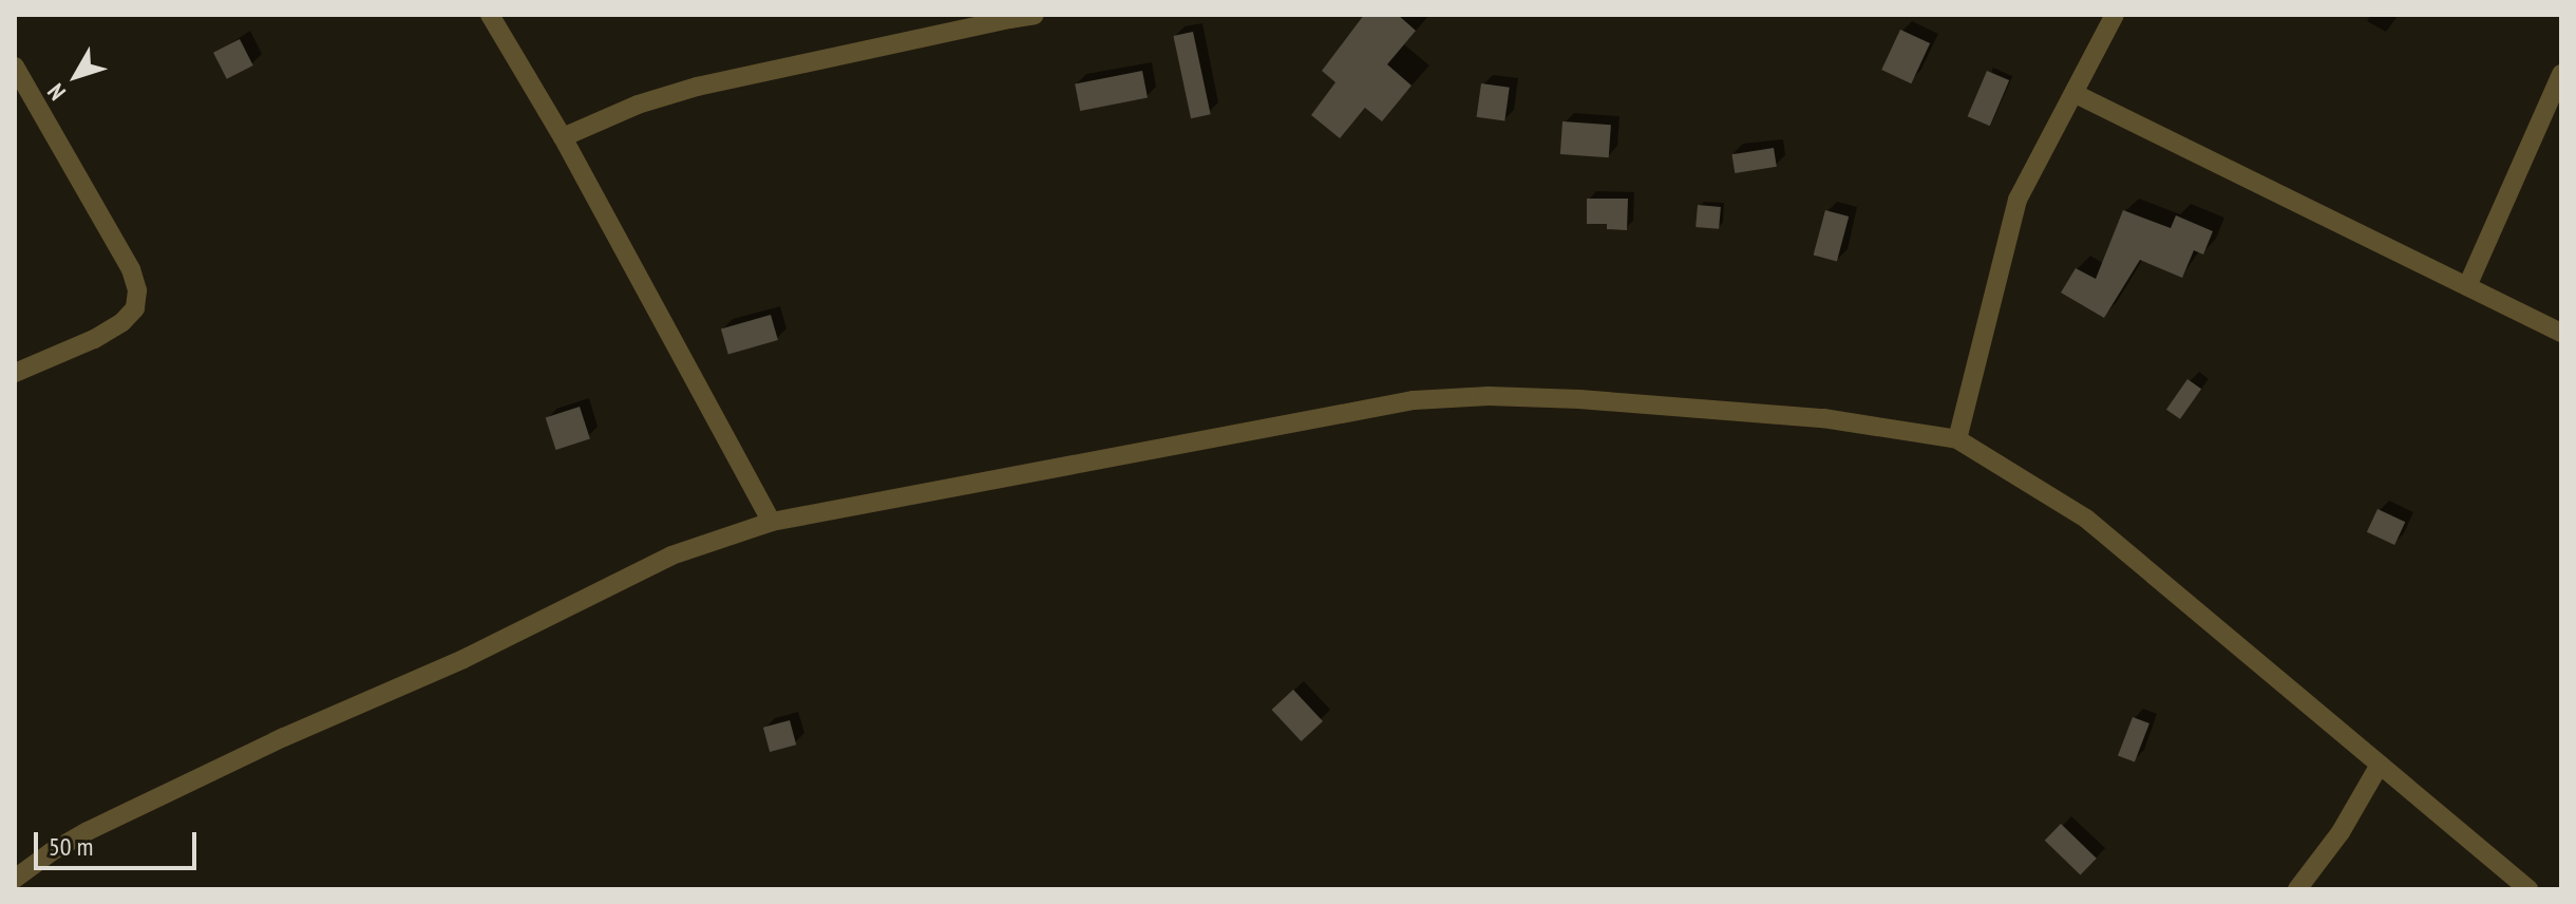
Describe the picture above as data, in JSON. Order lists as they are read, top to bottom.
{
  "scale_bar": "50 m",
  "north": "bottom left"
}
